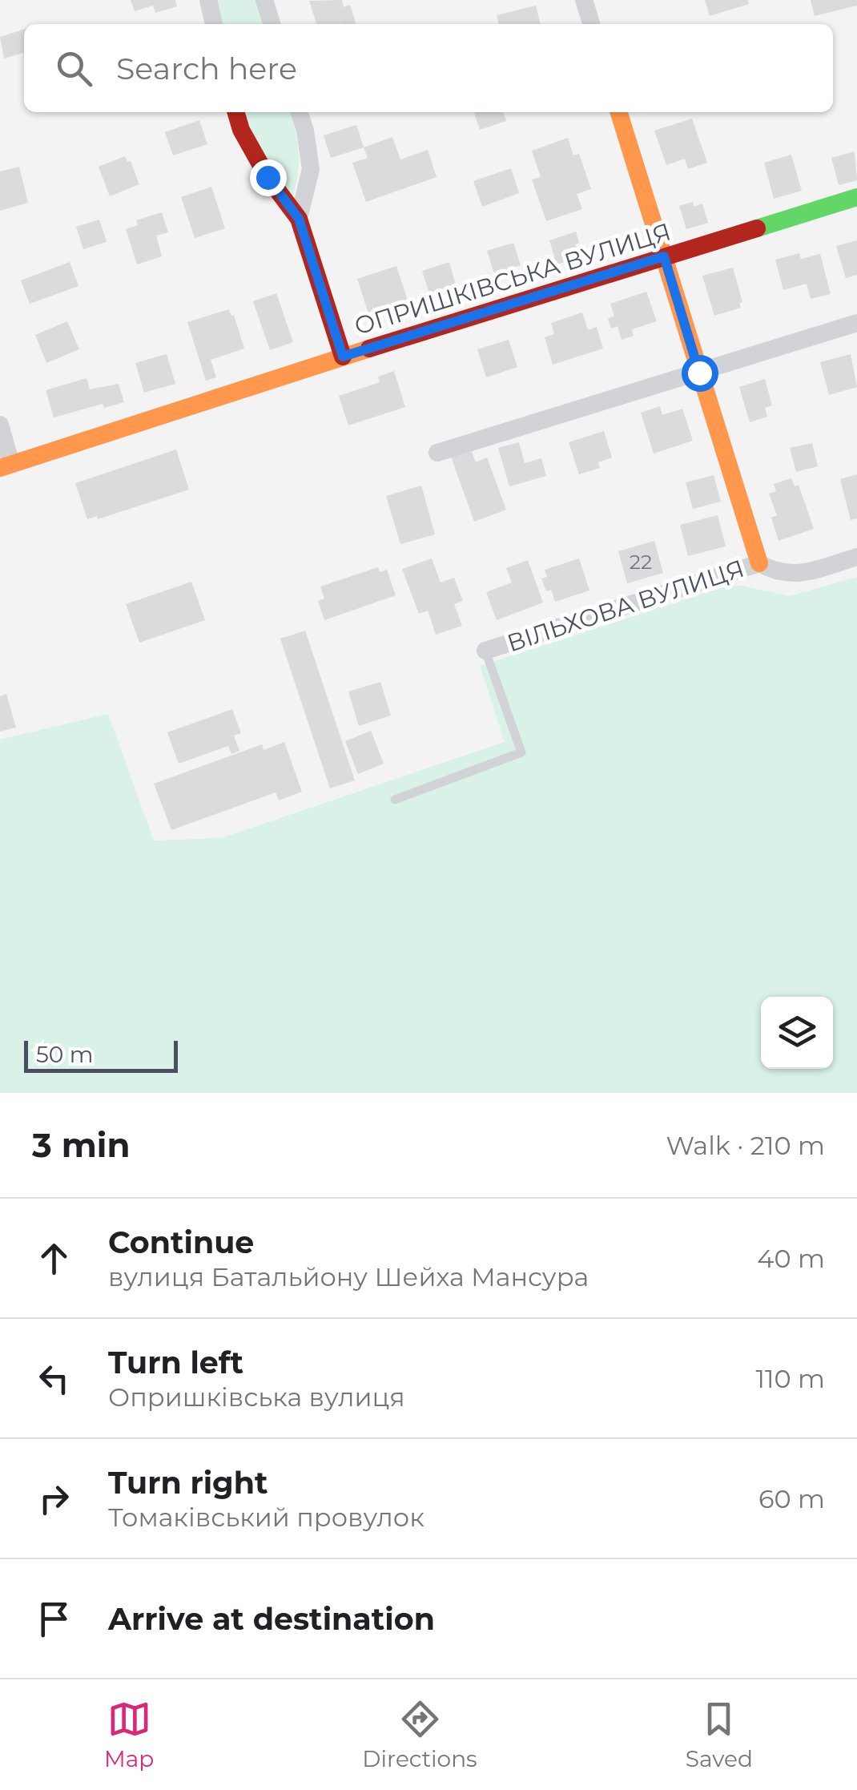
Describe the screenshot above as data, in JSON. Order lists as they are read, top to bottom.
{
  "streets": {
    "street": ["ОПРИШКІВСЬКА ВУЛИЦЯ", "ВІЛЬХОВА ВУЛИЦЯ"]
  },
  "house_numbers": ["22"],
  "scale_bar": "50 m",
  "page": {
    "search": "Search here",
    "scale": "50 m",
    "heading": ["3 min", "Walk · 210 m"],
    "list": [
      ["Continue", "вулиця Батальйону Шейха Мансура", "40 m"],
      ["Turn left", "Опришківська вулиця", "110 m"],
      ["Turn right", "Томаківський провулок", "60 m"],
      "Arrive at destination"
    ],
    "nav": ["Map", "Directions", "Saved"]
  }
}
